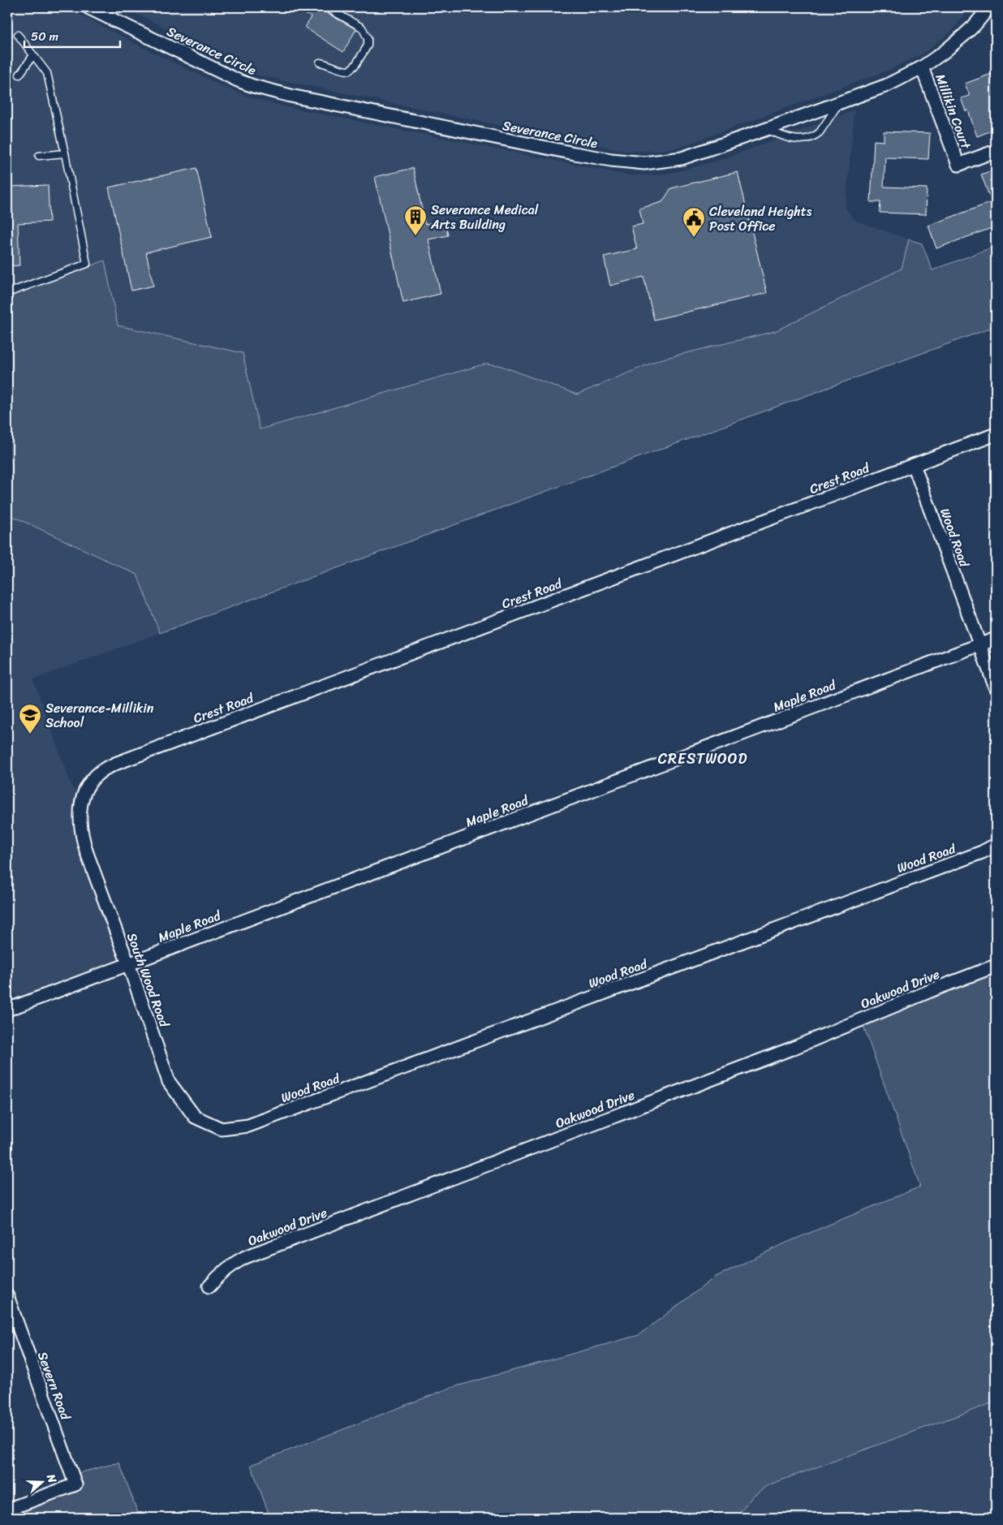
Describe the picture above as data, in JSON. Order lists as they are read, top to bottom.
{
  "streets": {
    "street": [
      "Severance Circle",
      "Millikin Court",
      "Crest Road",
      "Wood Road",
      "Maple Road",
      "South Wood Road",
      "Oakwood Drive",
      "Severn Road"
    ]
  },
  "crossings": [
    ["Severance Circle", "Millikin Court"],
    ["Crest Road", "Wood Road"],
    ["Crest Road", "South Wood Road"],
    ["Wood Road", "Maple Road"],
    ["Wood Road", "South Wood Road"],
    ["Maple Road", "South Wood Road"]
  ],
  "districts": ["CRESTWOOD"],
  "places": {
    "building": ["Severance Medical Arts Building"],
    "public building": ["Cleveland Heights Post Office"],
    "school or university": ["Severance-Millikin School"]
  },
  "scale_bar": "50 m",
  "north": "right"
}
